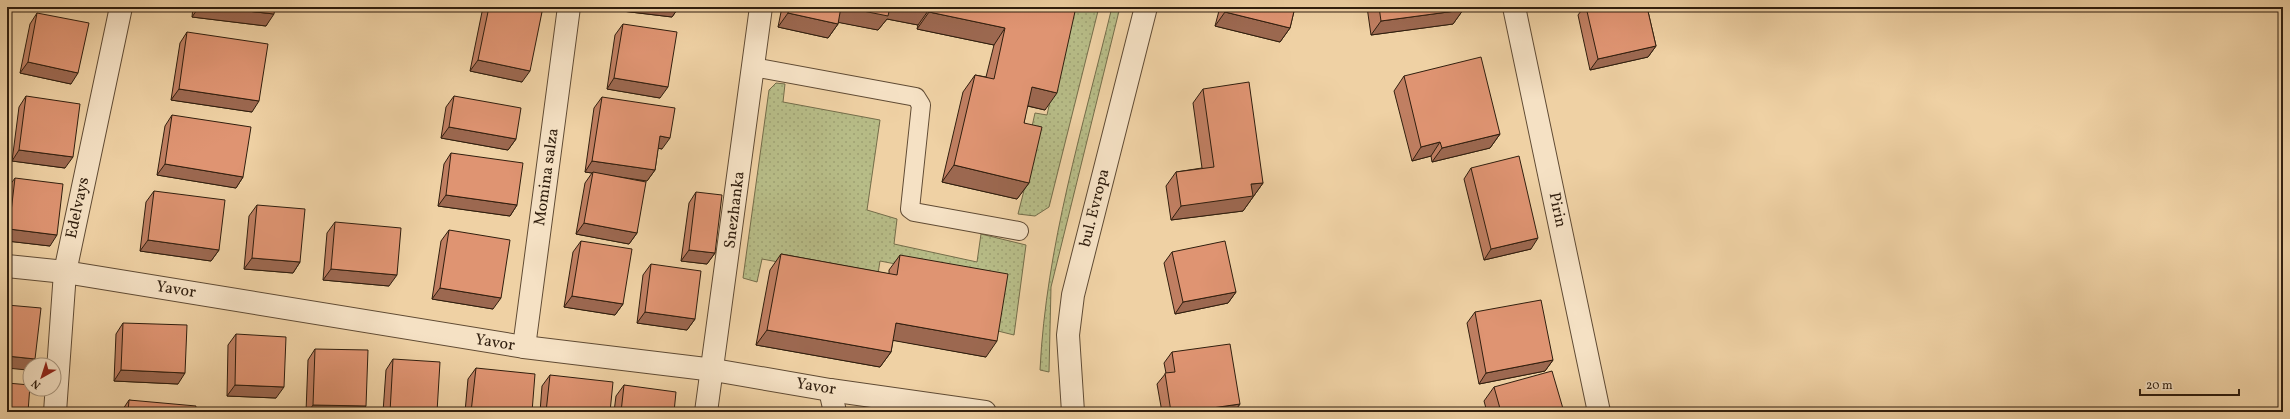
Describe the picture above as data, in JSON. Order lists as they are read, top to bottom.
{
  "streets": {
    "street": [
      "Momina salza",
      "Edelvays",
      "bul. Evropa",
      "Snezhanka",
      "Pirin",
      "Yavor"
    ]
  },
  "crossings": [
    ["Momina salza", "Yavor"],
    ["Edelvays", "Yavor"],
    ["Snezhanka", "Yavor"]
  ],
  "scale_bar": "20 m",
  "north": "bottom left"
}
